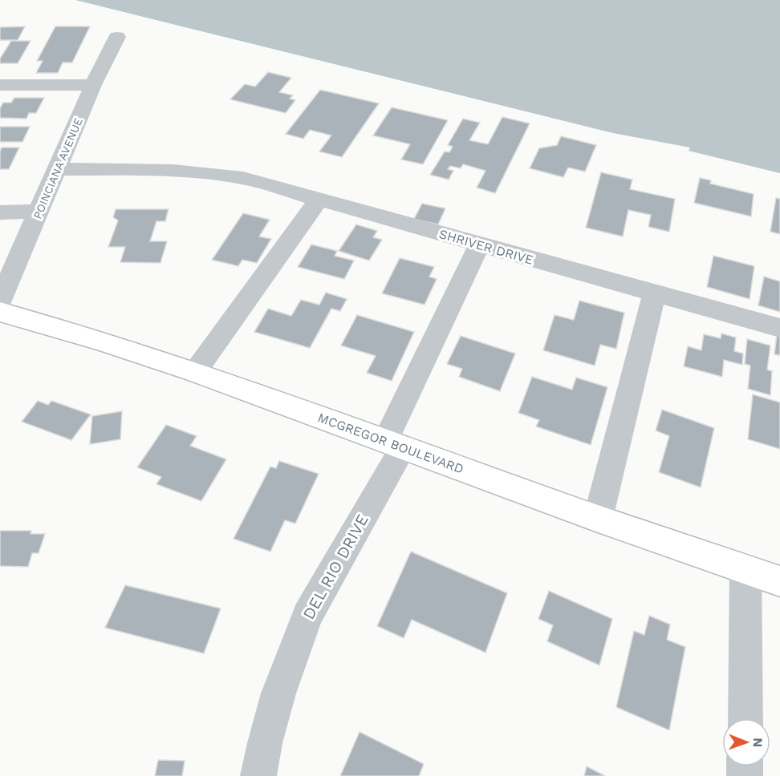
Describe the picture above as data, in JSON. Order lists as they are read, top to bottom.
{
  "streets": {
    "main road": ["MCGREGOR BOULEVARD"],
    "street": ["POINCIANA AVENUE", "SHRIVER DRIVE", "DEL RIO DRIVE"]
  },
  "crossings": [
    ["POINCIANA AVENUE", "SHRIVER DRIVE"],
    ["SHRIVER DRIVE", "DEL RIO DRIVE"],
    ["MCGREGOR BOULEVARD", "DEL RIO DRIVE"]
  ],
  "north": "right"
}
